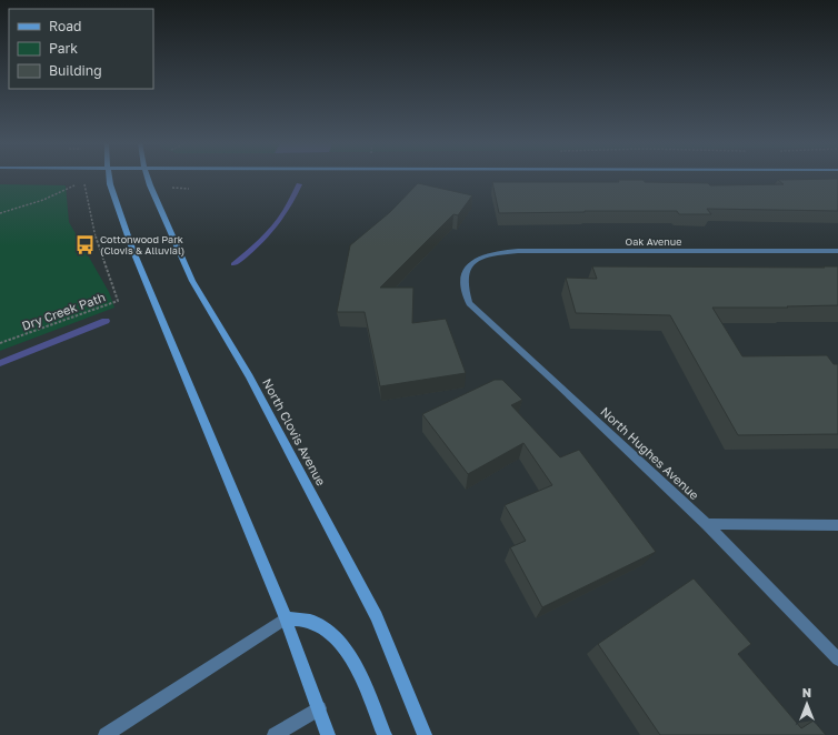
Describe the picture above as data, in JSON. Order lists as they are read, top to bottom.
{
  "streets": {
    "main road": ["North Clovis Avenue"],
    "street": ["Oak Avenue", "North Hughes Avenue"],
    "path": ["Dry Creek Path"]
  },
  "crossings": [
    ["Oak Avenue", "North Hughes Avenue"]
  ],
  "places": {
    "bus stop": ["Cottonwood Park (Clovis & Alluvial)"]
  },
  "legend": ["Road", "Park", "Building"],
  "north": "top"
}
